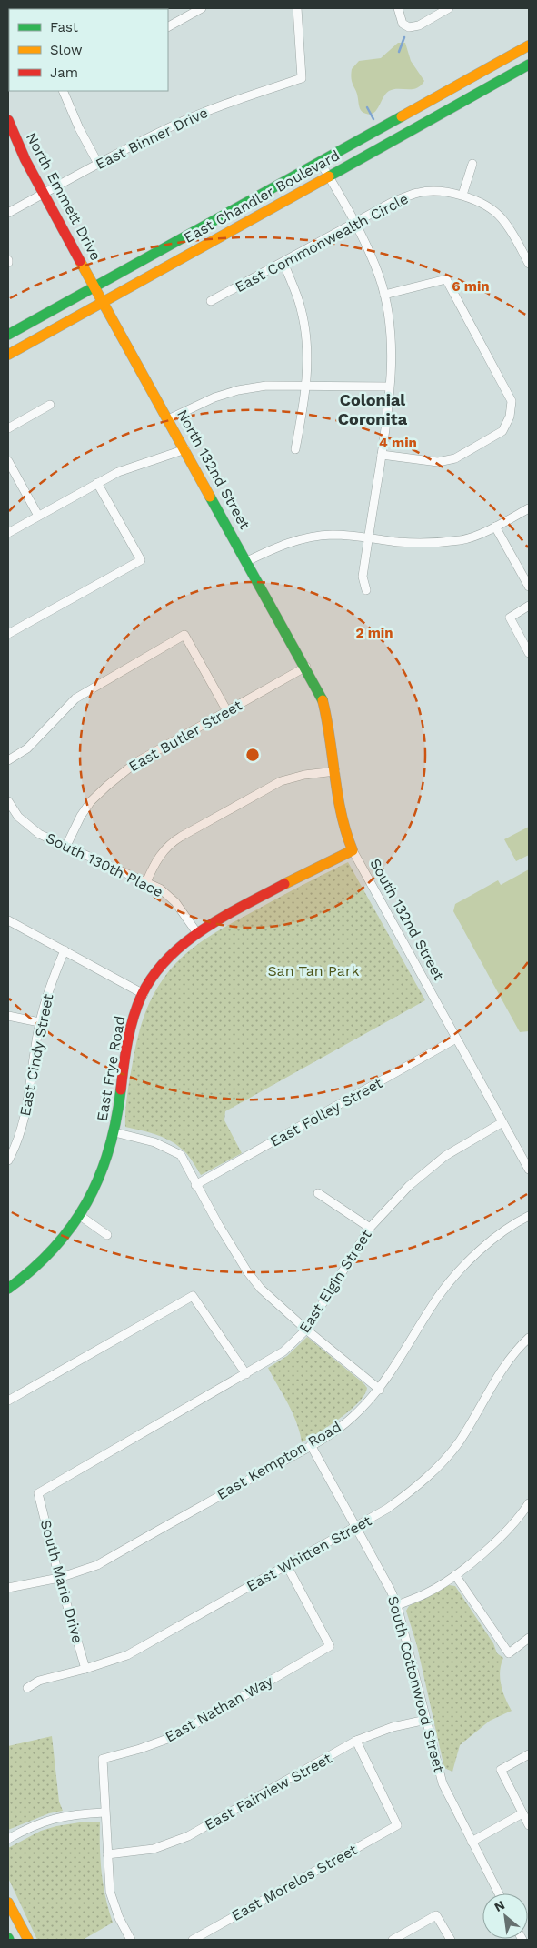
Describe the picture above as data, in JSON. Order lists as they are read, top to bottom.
{
  "streets": {
    "street": [
      "East Binner Drive",
      "North Emmett Drive",
      "East Chandler Boulevard",
      "East Commonwealth Circle",
      "North 132nd Street",
      "East Butler Street",
      "South 130th Place",
      "South 132nd Street",
      "East Cindy Street",
      "East Frye Road",
      "East Folley Street",
      "East Elgin Street",
      "East Kempton Road",
      "East Whitten Street",
      "South Marie Drive",
      "South Cottonwood Street",
      "East Nathan Way",
      "East Fairview Street",
      "East Morelos Street"
    ]
  },
  "crossings": [
    ["East Binner Drive", "North Emmett Drive"],
    ["North Emmett Drive", "East Chandler Boulevard"],
    ["North Emmett Drive", "North 132nd Street"],
    ["East Chandler Boulevard", "North 132nd Street"],
    ["North 132nd Street", "East Butler Street"],
    ["North 132nd Street", "South 132nd Street"],
    ["East Butler Street", "South 130th Place"],
    ["East Butler Street", "South 132nd Street"],
    ["South 130th Place", "East Frye Road"],
    ["South 132nd Street", "East Frye Road"],
    ["South 132nd Street", "East Folley Street"],
    ["South 132nd Street", "East Elgin Street"],
    ["East Elgin Street", "South Marie Drive"],
    ["East Kempton Road", "South Marie Drive"],
    ["East Kempton Road", "South Cottonwood Street"],
    ["East Whitten Street", "South Marie Drive"],
    ["East Whitten Street", "South Cottonwood Street"],
    ["East Whitten Street", "East Nathan Way"],
    ["South Cottonwood Street", "East Fairview Street"],
    ["East Fairview Street", "East Morelos Street"]
  ],
  "districts": ["Colonial Coronita"],
  "parks": ["San Tan Park"],
  "legend": ["Fast", "Slow", "Jam"],
  "north": "top left",
  "rings": ["6 min", "4 min", "2 min"]
}
